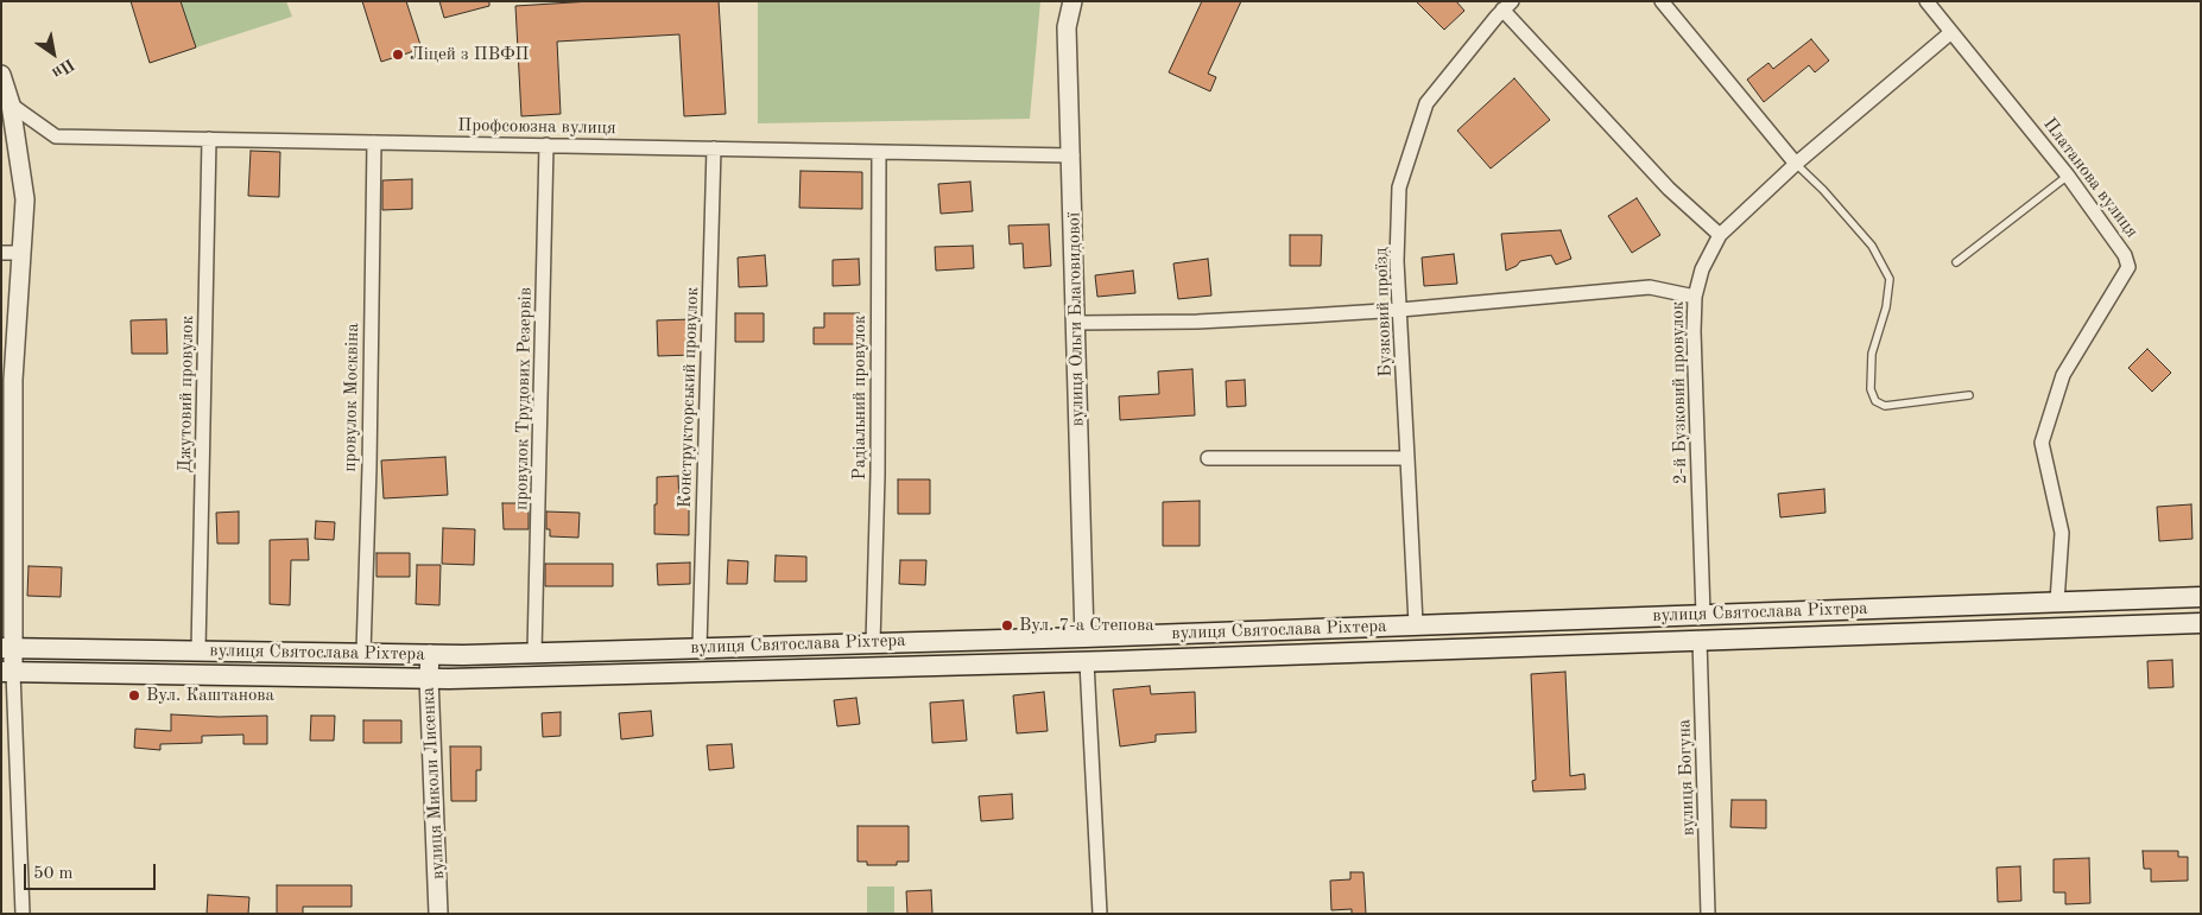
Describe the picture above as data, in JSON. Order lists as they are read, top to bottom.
{
  "streets": {
    "main road": ["вулиця Святослава Ріхтера"],
    "street": [
      "Профсоюзна вулиця",
      "Платанова вулиця",
      "Бузковий проїзд",
      "вулиця Ольги Благовидової",
      "2-й Бузковий провулок",
      "Джутовий провулок",
      "провулок Москвіна",
      "Конструкторський провулок",
      "Радіальний провулок",
      "провулок Трудових Резервів",
      "вулиця Богуна",
      "вулиця Миколи Лисенка"
    ]
  },
  "crossings": [
    ["Профсоюзна вулиця", "вулиця Ольги Благовидової"],
    ["Профсоюзна вулиця", "Джутовий провулок"],
    ["Профсоюзна вулиця", "провулок Москвіна"],
    ["Профсоюзна вулиця", "Конструкторський провулок"],
    ["Профсоюзна вулиця", "Радіальний провулок"],
    ["Профсоюзна вулиця", "провулок Трудових Резервів"],
    ["Платанова вулиця", "2-й Бузковий провулок"],
    ["Платанова вулиця", "вулиця Святослава Ріхтера"],
    ["Бузковий проїзд", "вулиця Святослава Ріхтера"],
    ["вулиця Ольги Благовидової", "вулиця Святослава Ріхтера"],
    ["2-й Бузковий провулок", "вулиця Святослава Ріхтера"],
    ["Джутовий провулок", "вулиця Святослава Ріхтера"],
    ["провулок Москвіна", "вулиця Святослава Ріхтера"],
    ["Конструкторський провулок", "вулиця Святослава Ріхтера"],
    ["Радіальний провулок", "вулиця Святослава Ріхтера"],
    ["провулок Трудових Резервів", "вулиця Святослава Ріхтера"],
    ["вулиця Святослава Ріхтера", "вулиця Богуна"],
    ["вулиця Святослава Ріхтера", "вулиця Миколи Лисенка"]
  ],
  "places": ["Ліцей з ПВФП", "Вул. 7-а Степова", "Вул. Каштанова"],
  "scale_bar": "50 m",
  "north": "bottom right"
}
